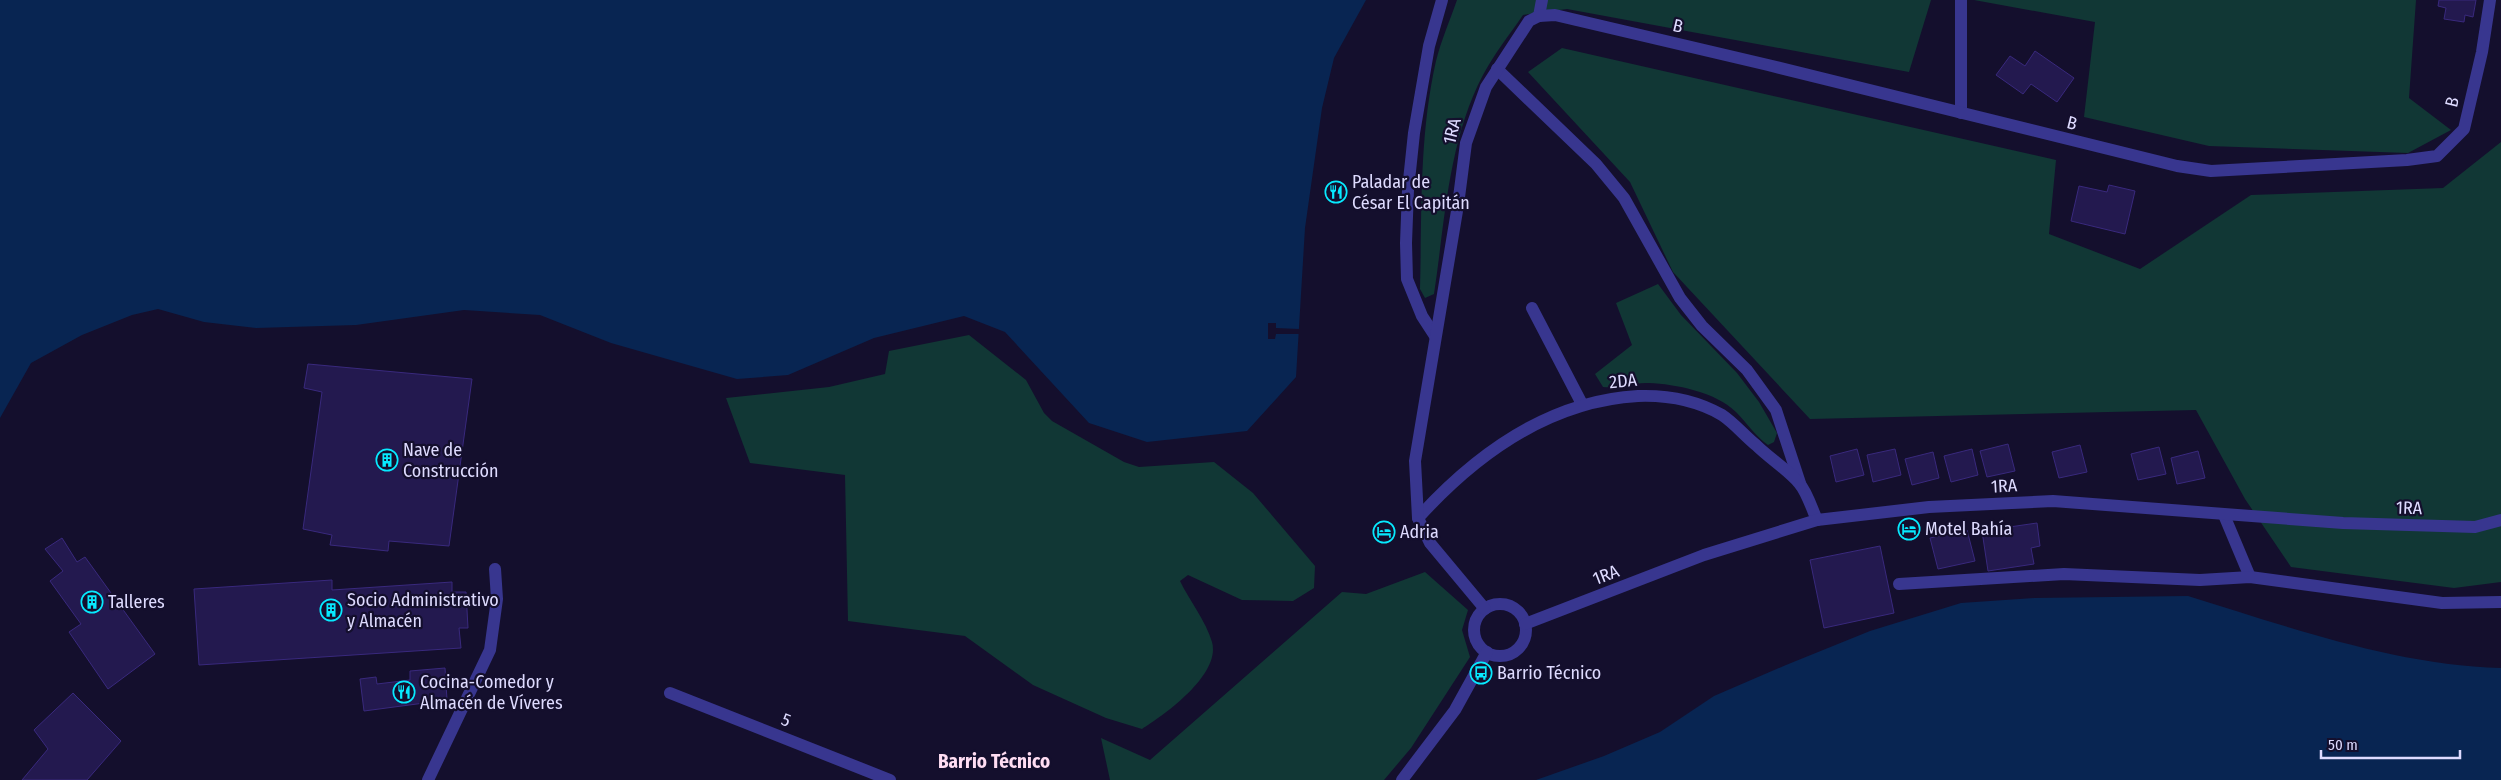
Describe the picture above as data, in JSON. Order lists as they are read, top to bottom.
{
  "streets": {
    "street": [
      "B",
      "1RA",
      "2DA",
      "5"
    ]
  },
  "crossings": [
    ["B", "1RA"],
    ["1RA", "2DA"]
  ],
  "districts": ["Barrio Técnico"],
  "places": {
    "restaurant": ["Paladar de César El Capitán", "Cocina-Comedor y Almacén de Víveres"],
    "building": ["Nave de Construcción", "Talleres", "Socio Administrativo y Almacén"],
    "hotel": ["Motel Bahía", "Adria"],
    "bus stop": ["Barrio Técnico"]
  },
  "scale_bar": "50 m"
}
